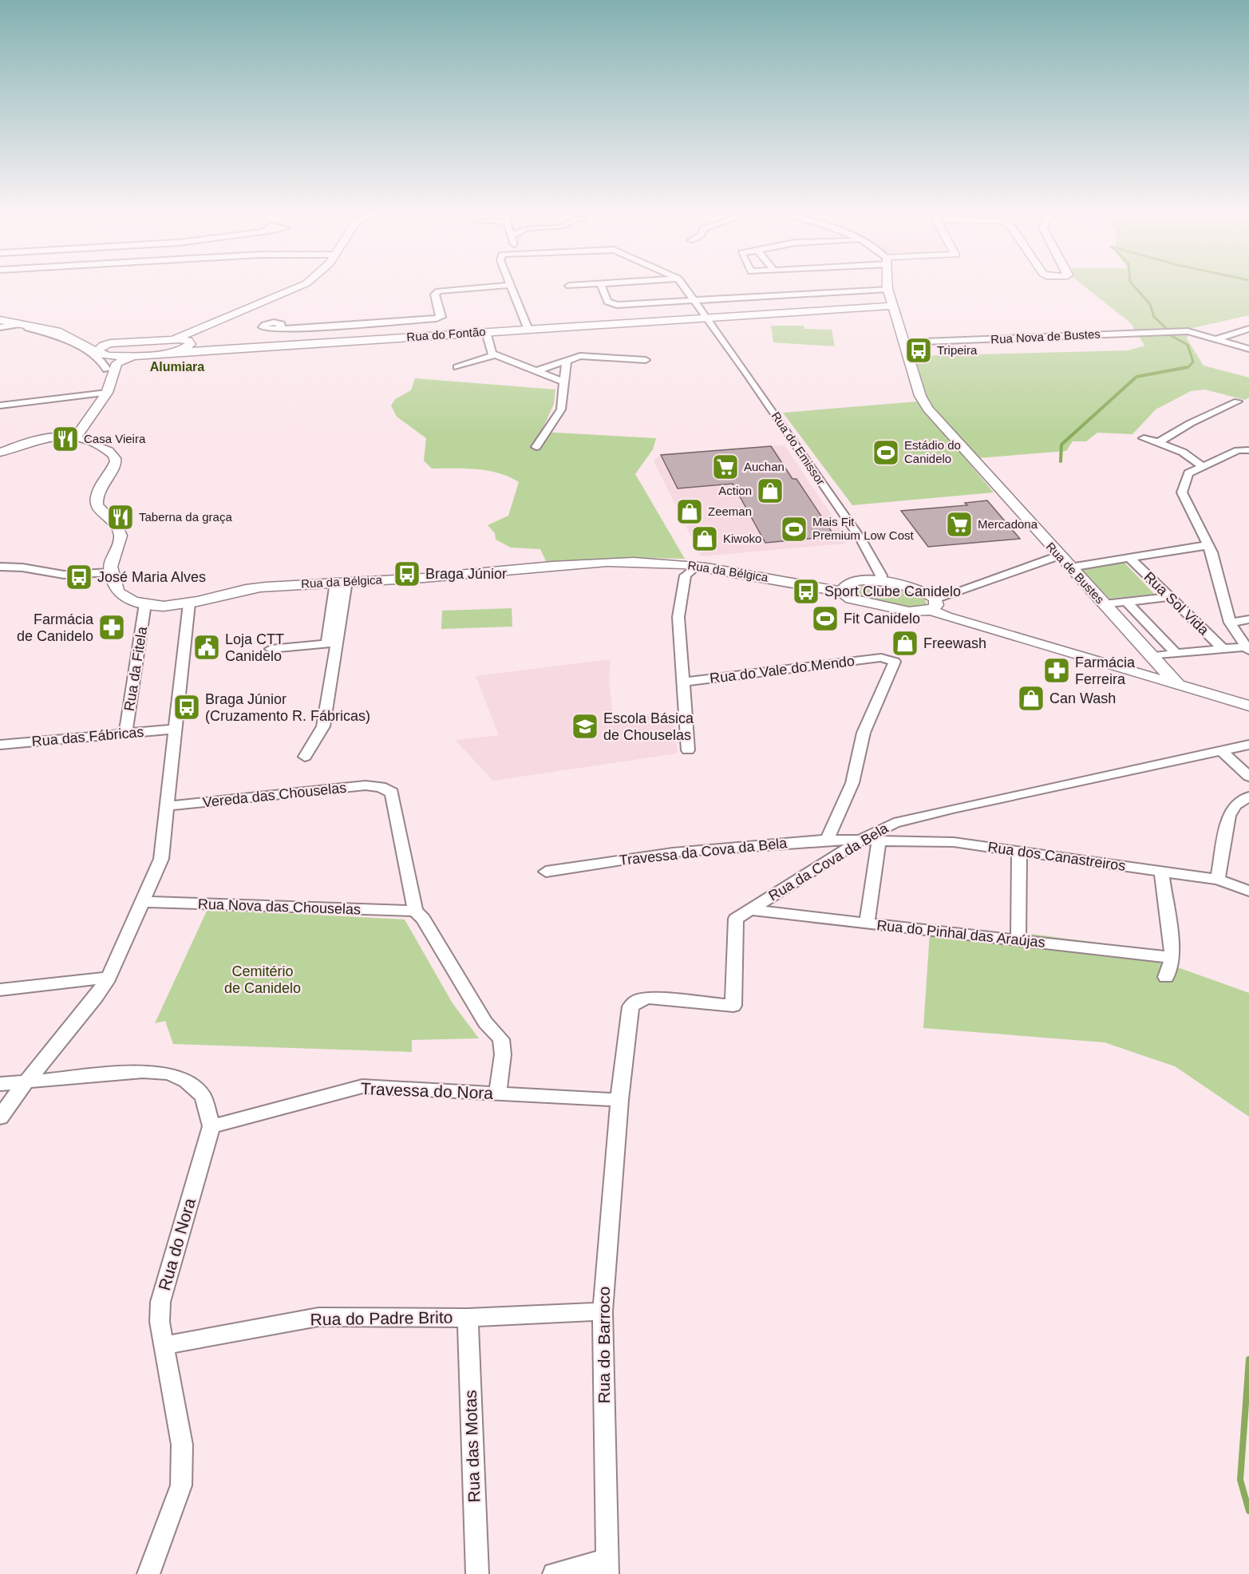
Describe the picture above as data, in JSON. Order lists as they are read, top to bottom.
{
  "streets": {
    "main road": ["Rua do Fontão", "Rua da Bélgica", "Rua de Bustes"],
    "street": [
      "Rua Nova de Bustes",
      "Rua do Emissor",
      "Rua Sol Vida",
      "Rua da Fitela",
      "Rua do Vale do Mendo",
      "Rua das Fábricas",
      "Vereda das Chouselas",
      "Travessa da Cova da Bela",
      "Rua dos Canastreiros",
      "Rua da Cova da Bela",
      "Rua Nova das Chouselas",
      "Rua do Pinhal das Araújas",
      "Travessa do Nora",
      "Rua do Nora",
      "Rua do Padre Brito",
      "Rua do Barroco",
      "Rua das Motas"
    ]
  },
  "crossings": [
    ["Rua do Fontão", "Rua do Emissor"],
    ["Rua do Fontão", "Rua de Bustes"],
    ["Rua Nova de Bustes", "Rua de Bustes"],
    ["Rua do Emissor", "Rua da Bélgica"],
    ["Rua da Bélgica", "Rua de Bustes"],
    ["Rua da Bélgica", "Rua da Fitela"],
    ["Rua da Fitela", "Rua das Fábricas"],
    ["Rua do Vale do Mendo", "Travessa da Cova da Bela"],
    ["Vereda das Chouselas", "Rua Nova das Chouselas"],
    ["Travessa da Cova da Bela", "Rua dos Canastreiros"],
    ["Travessa da Cova da Bela", "Rua da Cova da Bela"],
    ["Rua dos Canastreiros", "Rua da Cova da Bela"],
    ["Rua da Cova da Bela", "Rua do Pinhal das Araújas"],
    ["Rua da Cova da Bela", "Travessa do Nora"],
    ["Rua da Cova da Bela", "Rua do Barroco"],
    ["Travessa do Nora", "Rua do Nora"],
    ["Travessa do Nora", "Rua do Barroco"],
    ["Rua do Nora", "Rua do Padre Brito"],
    ["Rua do Padre Brito", "Rua do Barroco"],
    ["Rua do Padre Brito", "Rua das Motas"]
  ],
  "districts": ["Alumiara"],
  "parks": ["Cemitério de Canidelo"],
  "places": {
    "bus stop": [
      "Tripeira",
      "Braga Júnior",
      "José Maria Alves",
      "Sport Clube Canidelo",
      "Braga Júnior (Cruzamento R. Fábricas)"
    ],
    "restaurant": ["Casa Vieira", "Taberna da graça"],
    "sports": ["Estádio do Canidelo", "Mais Fit Premium Low Cost", "Fit Canidelo"],
    "supermarket": ["Auchan", "Mercadona"],
    "shop": [
      "Action",
      "Zeeman",
      "Kiwoko",
      "Freewash",
      "Can Wash"
    ],
    "pharmacy": ["Farmácia de Canidelo", "Farmácia Ferreira"],
    "public building": ["Loja CTT Canidelo"],
    "school or university": ["Escola Básica de Chouselas"]
  }
}
